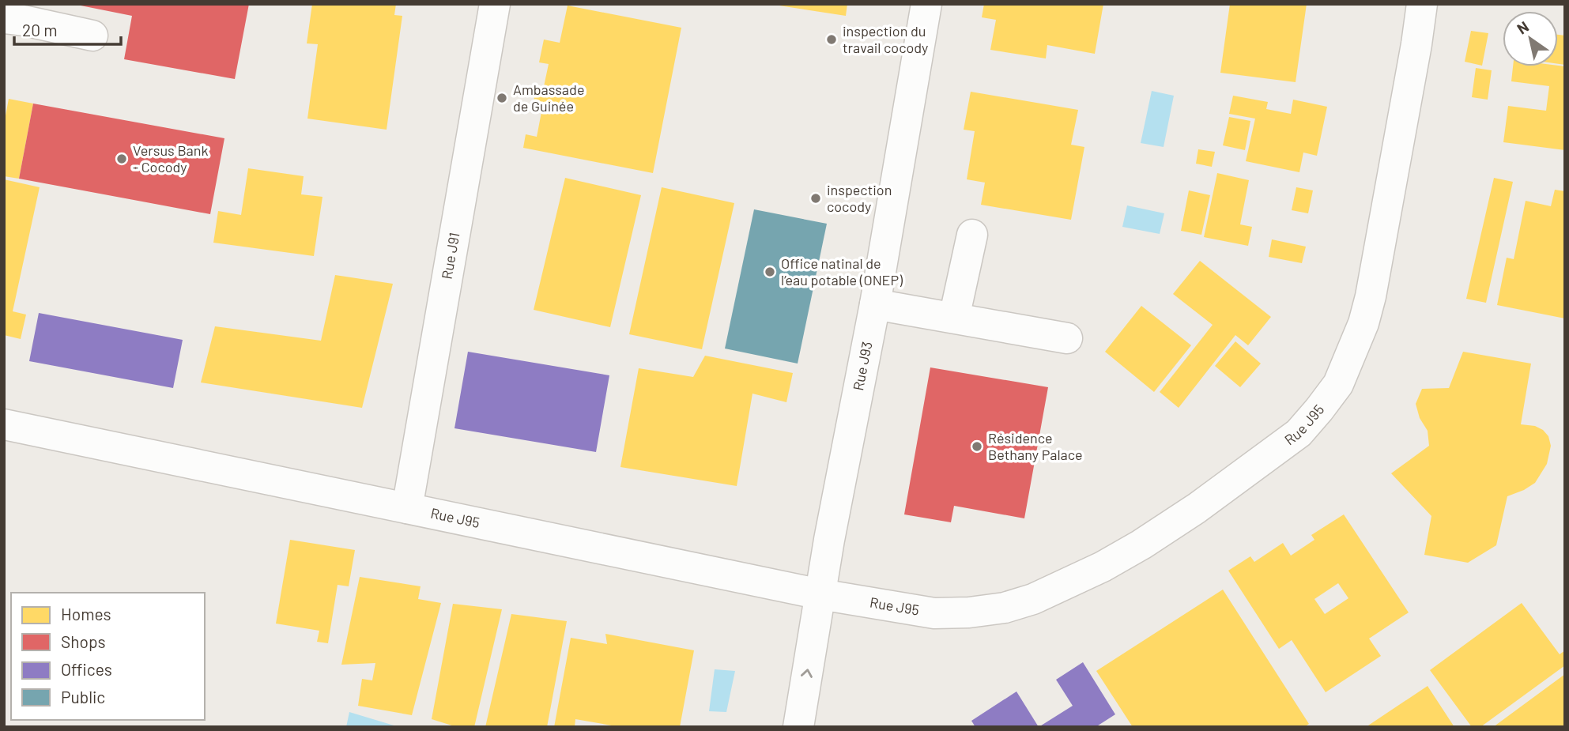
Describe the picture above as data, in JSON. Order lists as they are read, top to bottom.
{
  "streets": {
    "street": ["Rue J91", "Rue J93", "Rue J95"]
  },
  "crossings": [
    ["Rue J91", "Rue J95"],
    ["Rue J93", "Rue J95"]
  ],
  "places": [
    "inspection du travail cocody",
    "Ambassade de Guinée",
    "Versus Bank - Cocody",
    "inspection cocody",
    "Office natinal de l’eau potable (ONEP)",
    "Résidence Bethany Palace"
  ],
  "legend": [
    "Homes",
    "Shops",
    "Offices",
    "Public"
  ],
  "scale_bar": "20 m",
  "north": "top left"
}
